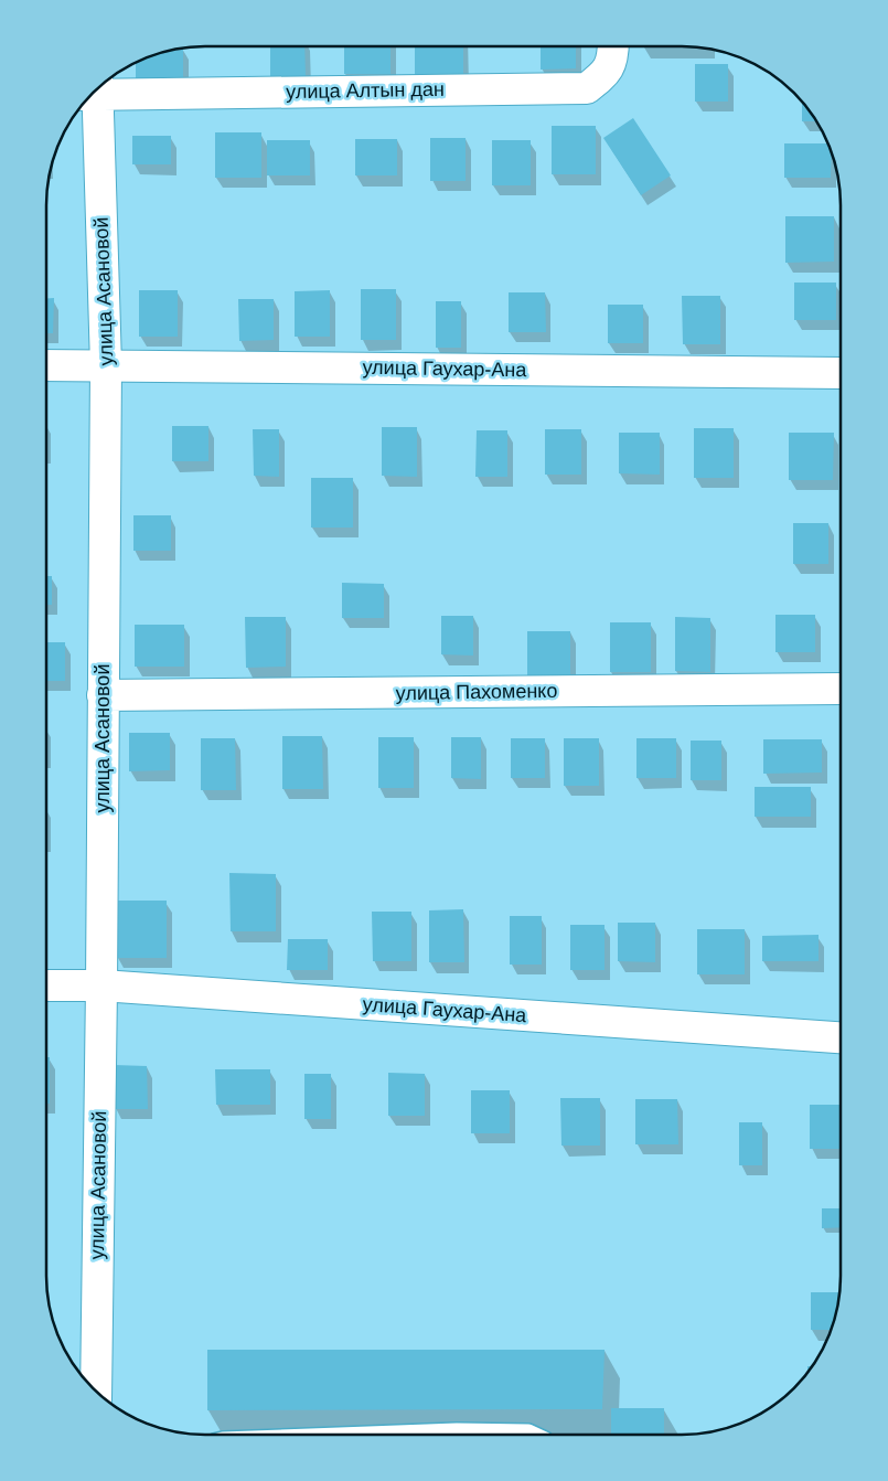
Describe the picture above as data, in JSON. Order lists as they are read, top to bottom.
{
  "streets": {
    "street": [
      "улица Алтын дан",
      "улица Асановой",
      "улица Гаухар-Ана",
      "улица Пахоменко"
    ]
  },
  "crossings": [
    ["улица Асановой", "улица Гаухар-Ана"],
    ["улица Асановой", "улица Пахоменко"]
  ]
}
